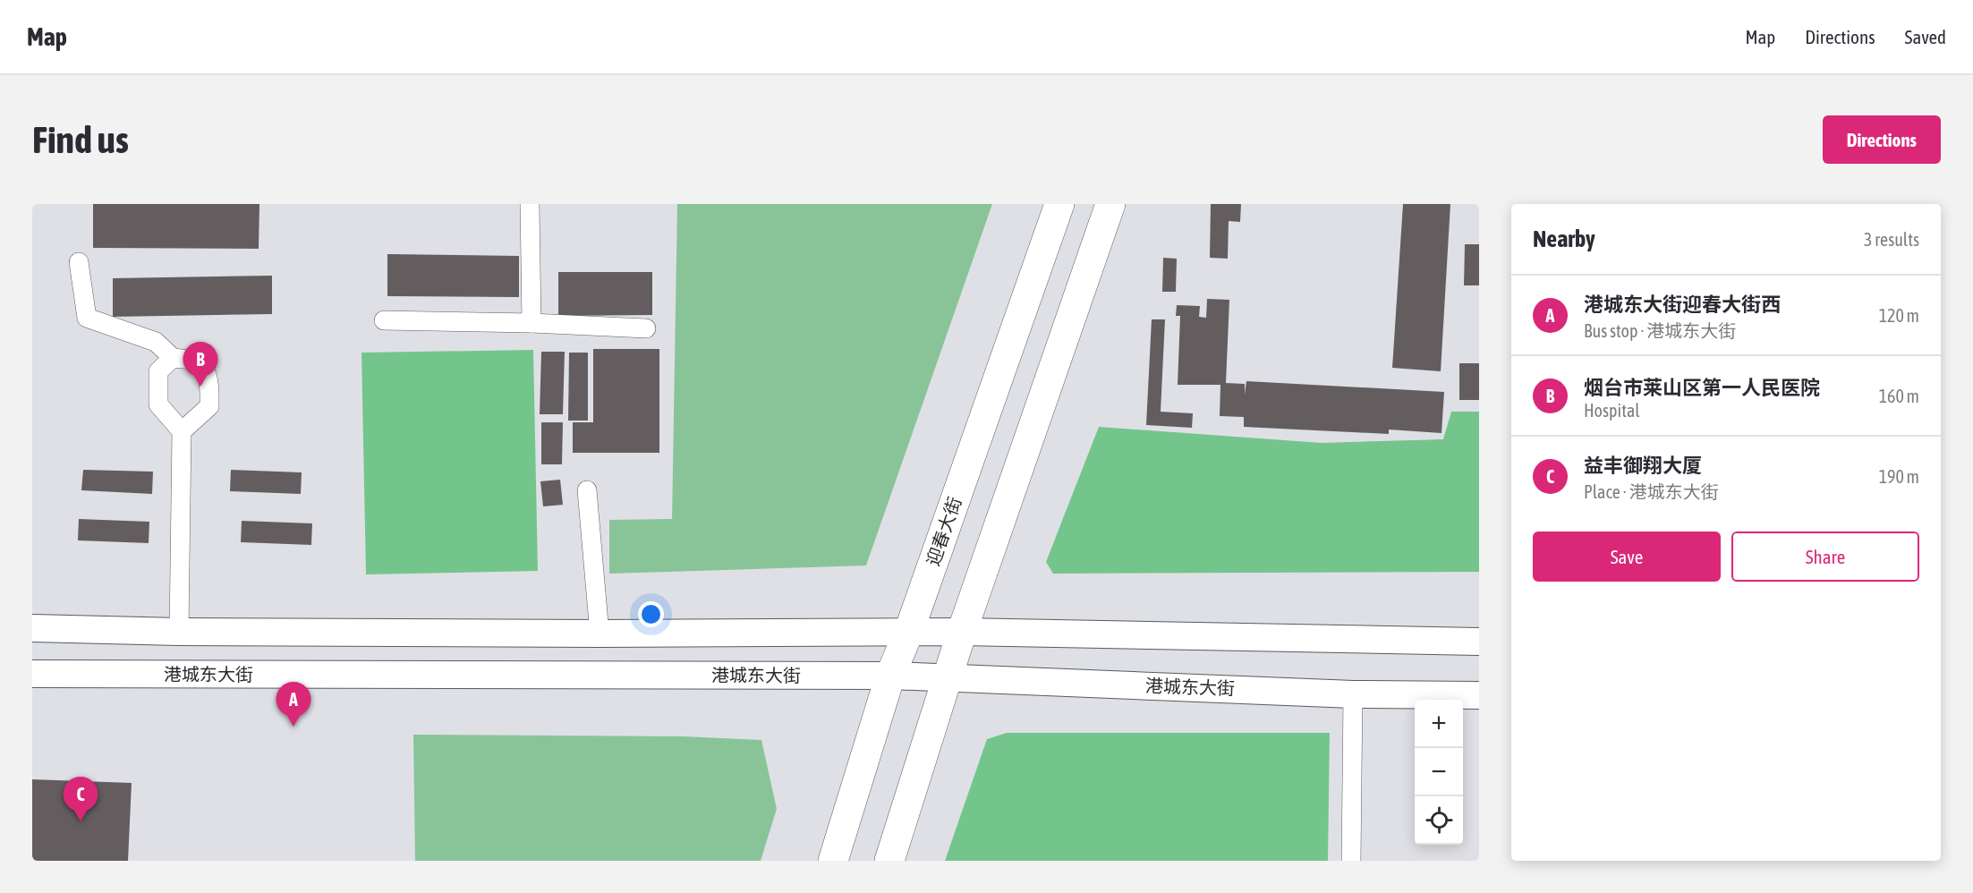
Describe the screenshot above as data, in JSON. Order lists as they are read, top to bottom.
{
  "streets": {
    "main road": ["迎春大街", "港城东大街"]
  },
  "crossings": [
    ["迎春大街", "港城东大街"]
  ],
  "page": {
    "header": "Map",
    "nav": ["Map", "Directions", "Saved"],
    "buttons": [
      "Directions",
      ["Save", "Share"]
    ],
    "title": "Find us",
    "heading": ["Nearby", "3 results"],
    "list": [
      {
        "mark": "A",
        "name": "港城东大街迎春大街西",
        "note": "Bus stop · 港城东大街",
        "value": "120 m"
      },
      {
        "mark": "B",
        "name": "烟台市莱山区第一人民医院",
        "note": "Hospital",
        "value": "160 m"
      },
      {
        "mark": "C",
        "name": "益丰御翔大厦",
        "note": "Place · 港城东大街",
        "value": "190 m"
      }
    ],
    "pins": ["B", "A", "C"],
    "map_buttons": ["+", "−"]
  }
}
